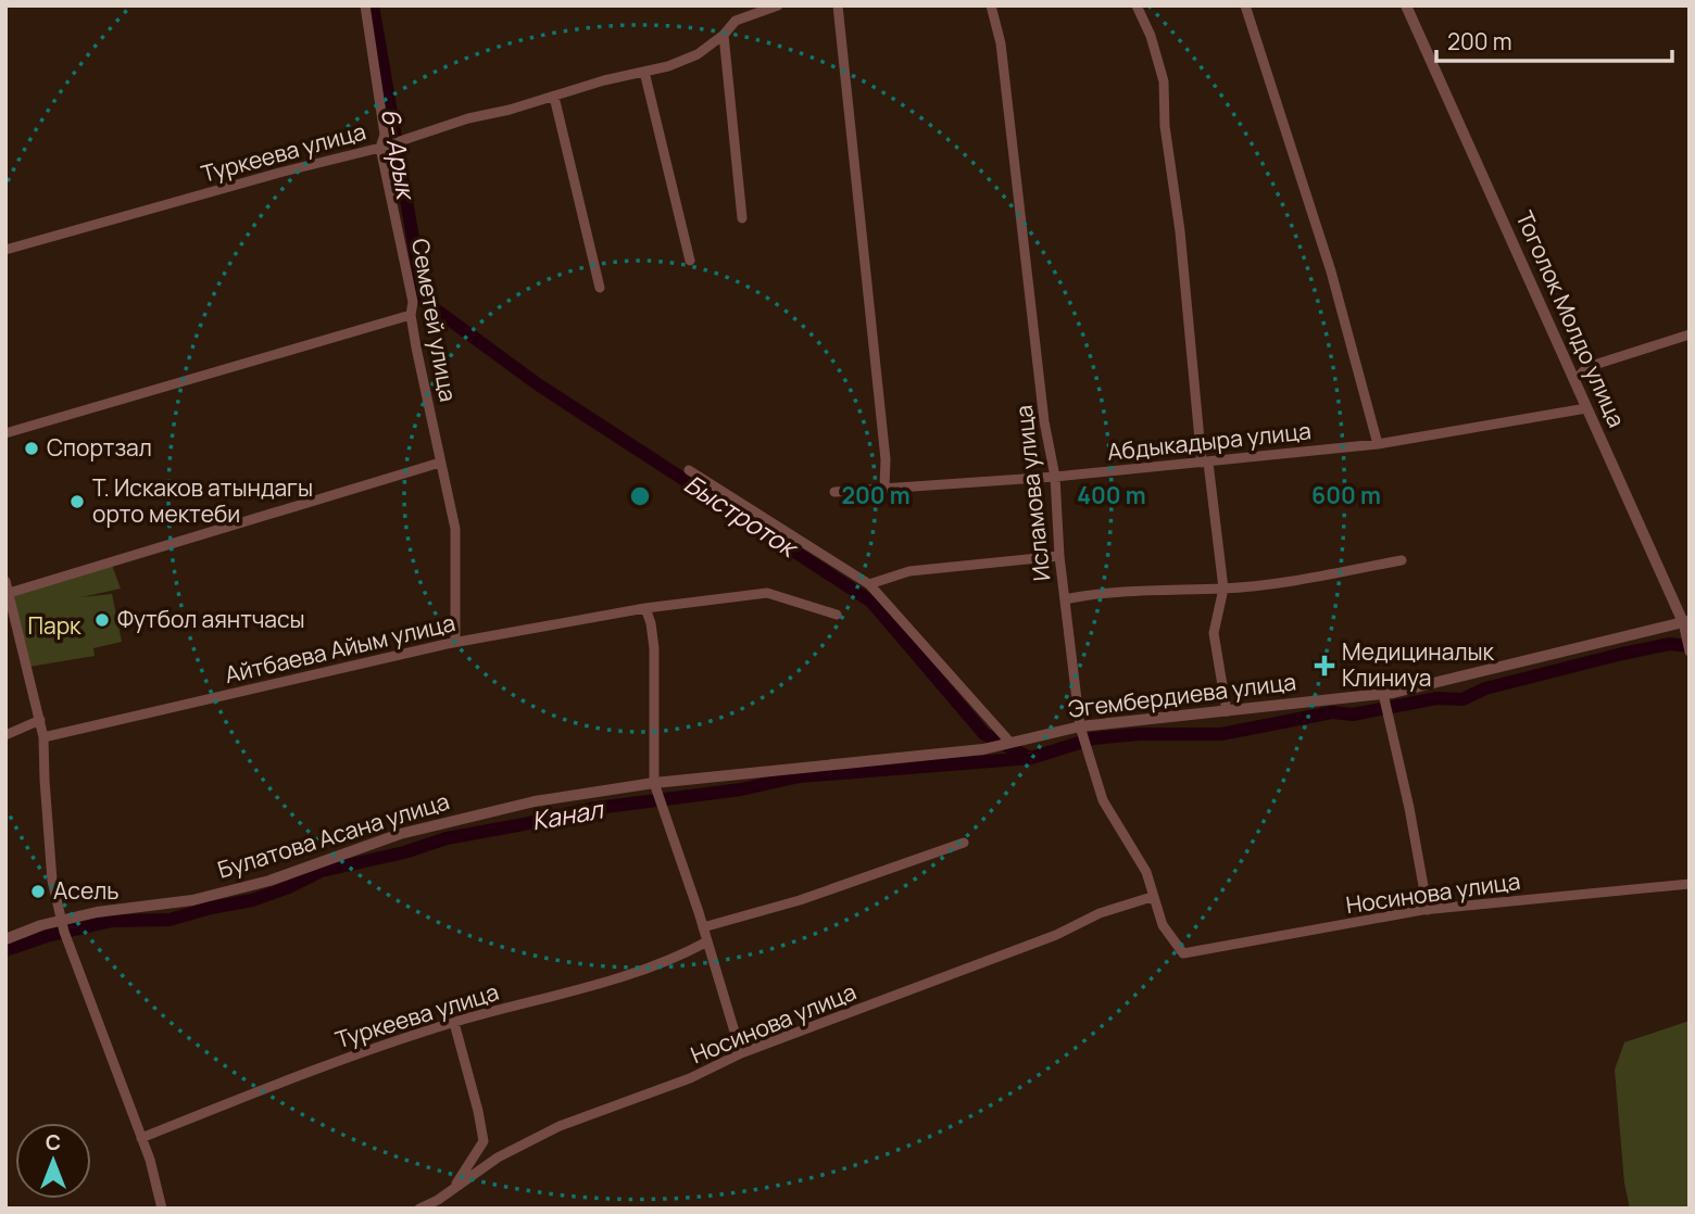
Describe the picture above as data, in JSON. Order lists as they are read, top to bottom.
{
  "streets": {
    "street": [
      "Туркеева улица",
      "Тоголок Молдо улица",
      "Семетей улица",
      "Абдыкадыра улица",
      "Исламова улица",
      "Айтбаева Айым улица",
      "Эгембердиева улица",
      "Булатова Асана улица",
      "Носинова улица"
    ]
  },
  "crossings": [
    ["Туркеева улица", "Семетей улица"],
    ["Тоголок Молдо улица", "Абдыкадыра улица"],
    ["Тоголок Молдо улица", "Эгембердиева улица"],
    ["Семетей улица", "Айтбаева Айым улица"],
    ["Абдыкадыра улица", "Исламова улица"],
    ["Исламова улица", "Эгембердиева улица"],
    ["Исламова улица", "Носинова улица"],
    ["Эгембердиева улица", "Булатова Асана улица"]
  ],
  "water": ["6- Арык", "Быстроток", "Канал"],
  "parks": ["Парк"],
  "places": {
    "other": [
      "Спортзал",
      "Т. Искаков атындагы орто мектеби",
      "Футбол аянтчасы",
      "Асель"
    ],
    "health": ["Медициналык Клиниуа"]
  },
  "scale_bar": "200 m",
  "north": "top",
  "rings": ["200 m", "400 m", "600 m"]
}
